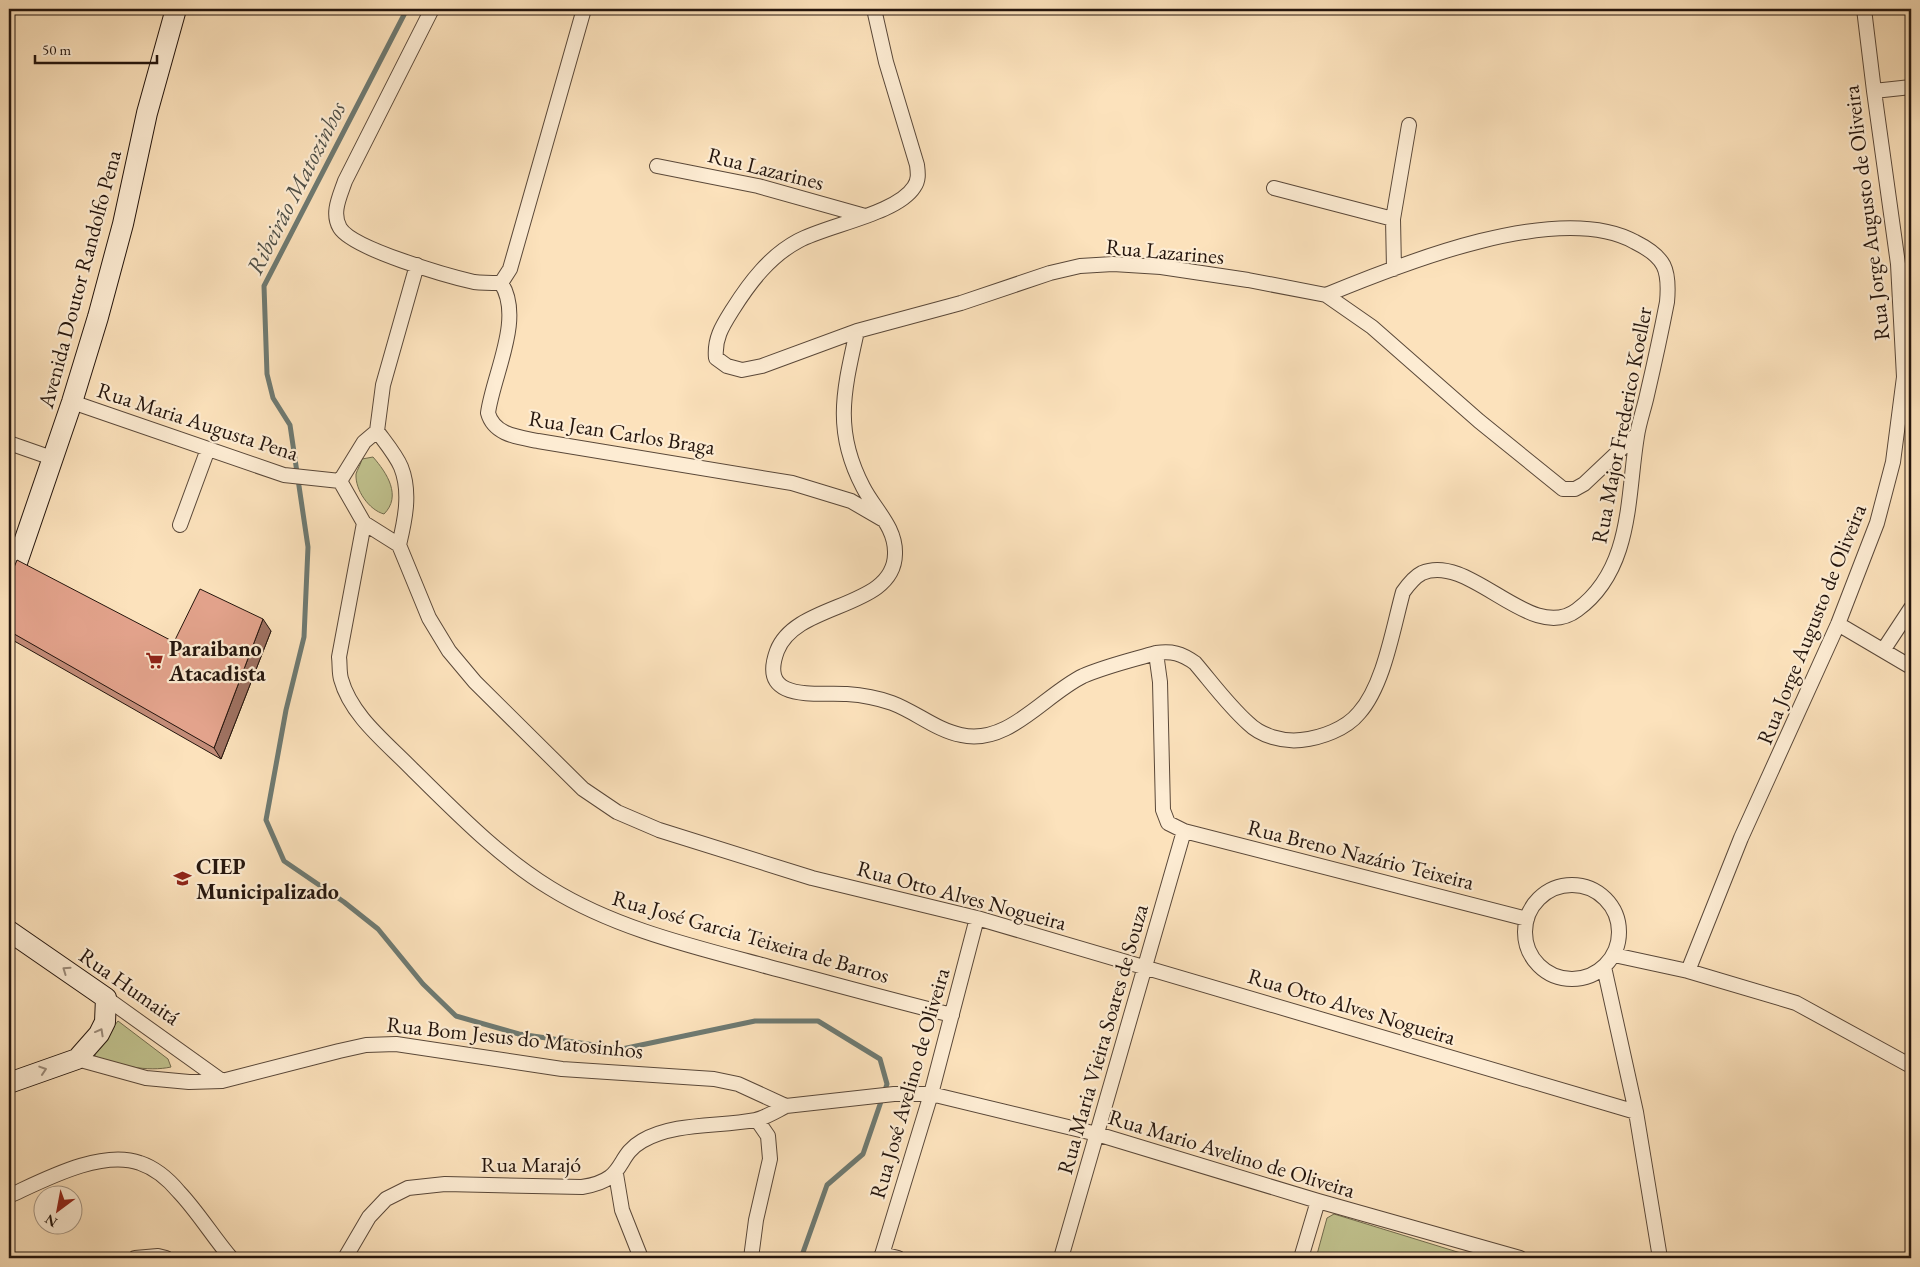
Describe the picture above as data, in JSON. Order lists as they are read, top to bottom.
{
  "streets": {
    "main road": ["Avenida Doutor Randolfo Pena", "Rua Humaitá"],
    "street": [
      "Rua Lazarines",
      "Rua Jorge Augusto de Oliveira",
      "Rua Maria Augusta Pena",
      "Rua Major Frederico Koeller",
      "Rua Jean Carlos Braga",
      "Rua Breno Nazário Teixeira",
      "Rua Otto Alves Nogueira",
      "Rua José Garcia Teixeira de Barros",
      "Rua Bom Jesus do Matosinhos",
      "Rua Maria Vieira Soares de Souza",
      "Rua José Avelino de Oliveira",
      "Rua Mario Avelino de Oliveira",
      "Rua Marajó"
    ]
  },
  "crossings": [
    ["Rua Lazarines", "Rua Major Frederico Koeller"],
    ["Avenida Doutor Randolfo Pena", "Rua Maria Augusta Pena"],
    ["Rua Major Frederico Koeller", "Rua Jean Carlos Braga"],
    ["Rua Breno Nazário Teixeira", "Rua Maria Vieira Soares de Souza"],
    ["Rua Otto Alves Nogueira", "Rua Maria Vieira Soares de Souza"],
    ["Rua Otto Alves Nogueira", "Rua José Avelino de Oliveira"],
    ["Rua José Garcia Teixeira de Barros", "Rua José Avelino de Oliveira"],
    ["Rua Humaitá", "Rua Bom Jesus do Matosinhos"],
    ["Rua Maria Vieira Soares de Souza", "Rua Mario Avelino de Oliveira"],
    ["Rua José Avelino de Oliveira", "Rua Mario Avelino de Oliveira"]
  ],
  "one_way": ["Rua Humaitá"],
  "water": ["Ribeirão Matozinhos"],
  "places": {
    "supermarket": ["Paraibano Atacadista"],
    "school or university": ["CIEP Municipalizado"]
  },
  "scale_bar": "50 m",
  "north": "bottom left"
}
